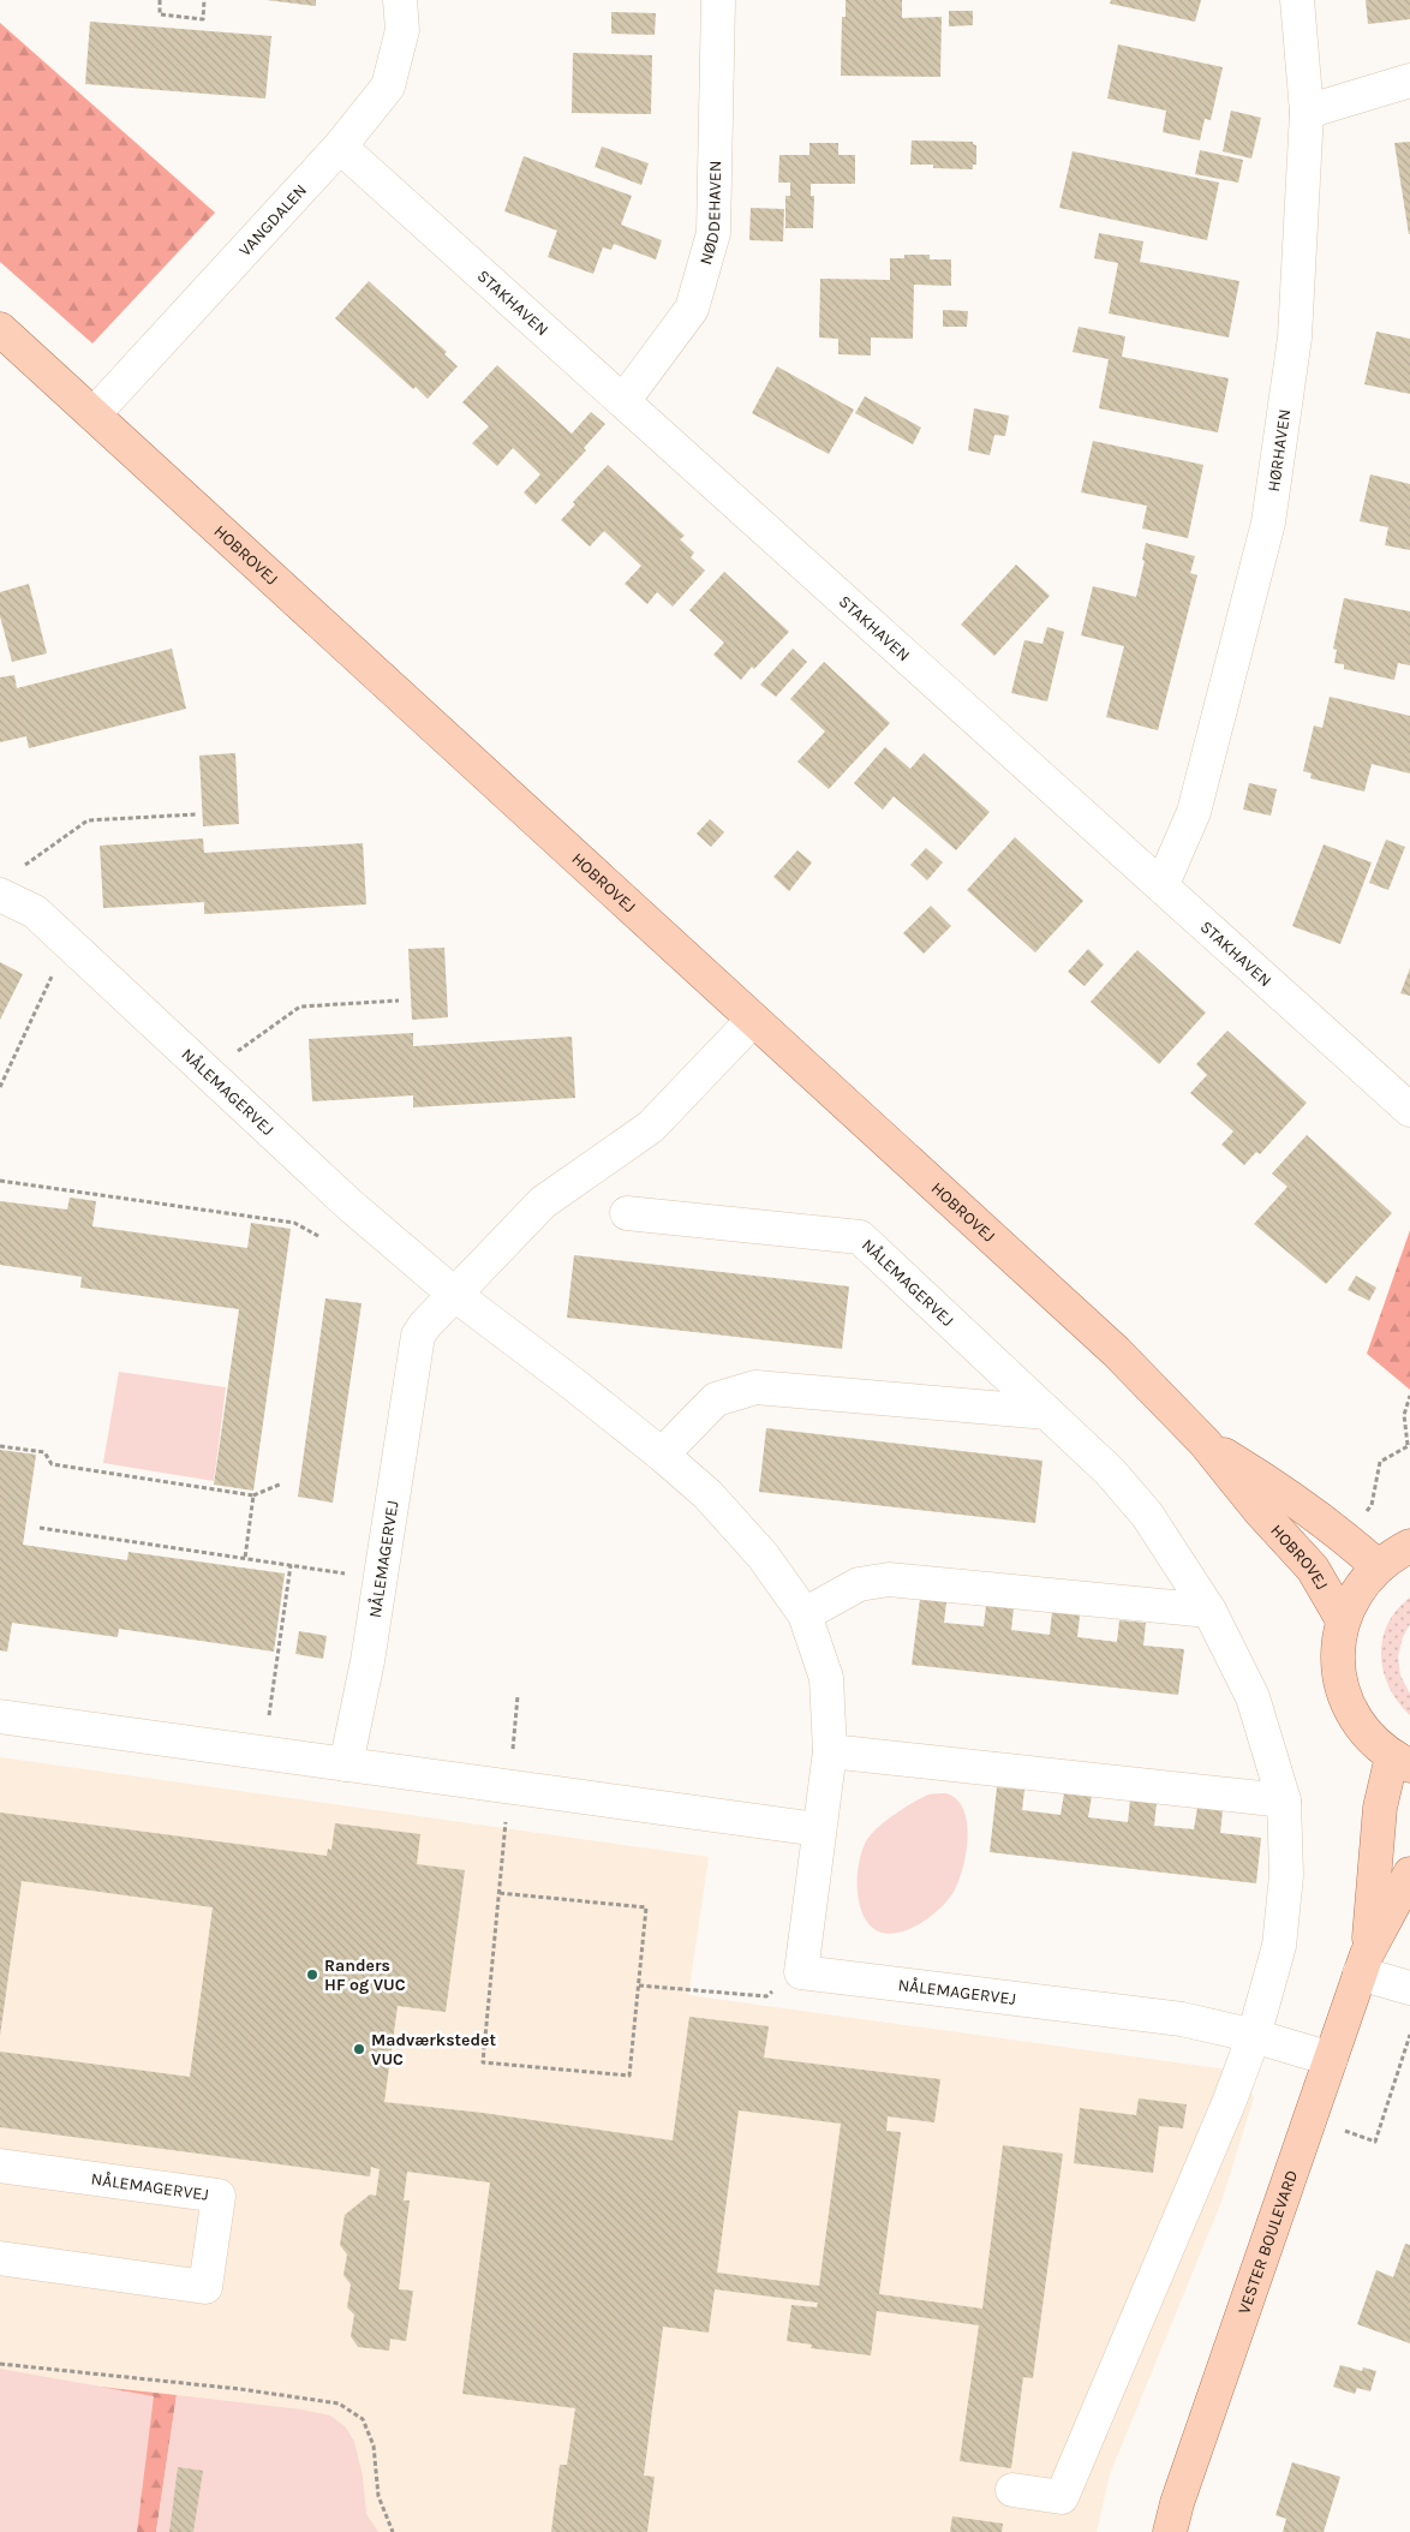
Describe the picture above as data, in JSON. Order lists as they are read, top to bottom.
{
  "streets": {
    "main road": ["HOBROVEJ", "VESTER BOULEVARD"],
    "street": [
      "NØDDEHAVEN",
      "VANGDALEN",
      "STAKHAVEN",
      "HØRHAVEN",
      "NÅLEMAGERVEJ"
    ]
  },
  "crossings": [
    ["NØDDEHAVEN", "STAKHAVEN"],
    ["VANGDALEN", "STAKHAVEN"],
    ["VANGDALEN", "HOBROVEJ"],
    ["STAKHAVEN", "HØRHAVEN"],
    ["HOBROVEJ", "NÅLEMAGERVEJ"],
    ["NÅLEMAGERVEJ", "VESTER BOULEVARD"]
  ],
  "places": ["Randers HF og VUC", "Madværkstedet VUC"]
}
